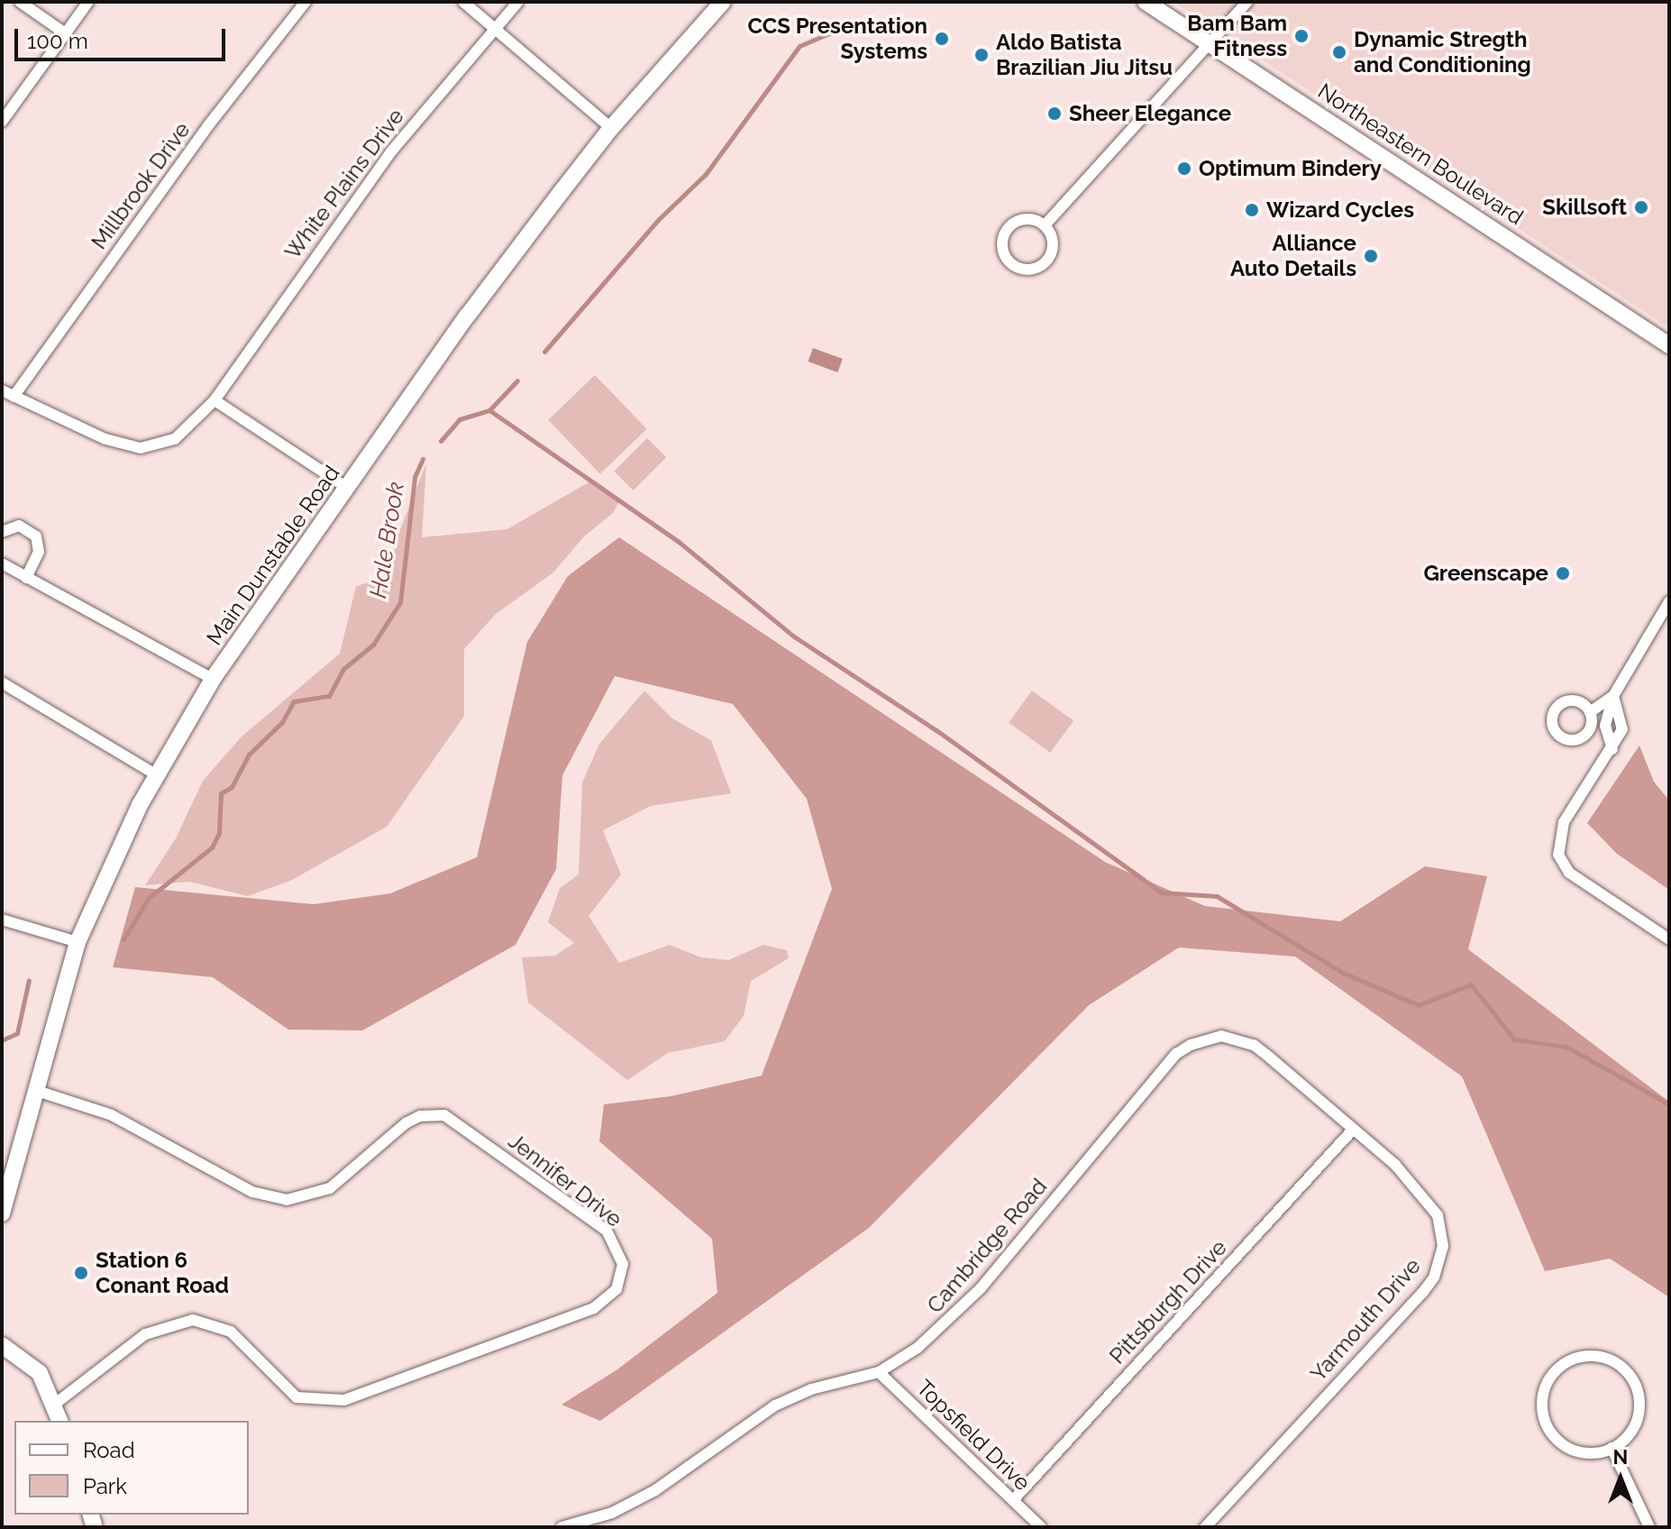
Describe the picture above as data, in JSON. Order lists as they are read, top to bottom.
{
  "streets": {
    "main road": ["Northeastern Boulevard", "Main Dunstable Road"],
    "street": [
      "White Plains Drive",
      "Millbrook Drive",
      "Jennifer Drive",
      "Cambridge Road",
      "Pittsburgh Drive",
      "Yarmouth Drive",
      "Topsfield Drive"
    ]
  },
  "crossings": [
    ["White Plains Drive", "Millbrook Drive"],
    ["Main Dunstable Road", "Jennifer Drive"],
    ["Cambridge Road", "Pittsburgh Drive"],
    ["Cambridge Road", "Yarmouth Drive"],
    ["Cambridge Road", "Topsfield Drive"],
    ["Pittsburgh Drive", "Yarmouth Drive"],
    ["Pittsburgh Drive", "Topsfield Drive"]
  ],
  "water": ["Hale Brook"],
  "places": [
    "Bam Bam Fitness",
    "CCS Presentation Systems",
    "Dynamic Stregth and Conditioning",
    "Aldo Batista Brazilian Jiu Jitsu",
    "Sheer Elegance",
    "Optimum Bindery",
    "Skillsoft",
    "Wizard Cycles",
    "Alliance Auto Details",
    "Greenscape",
    "Station 6 Conant Road"
  ],
  "legend": ["Road", "Park"],
  "scale_bar": "100 m",
  "north": "top"
}
